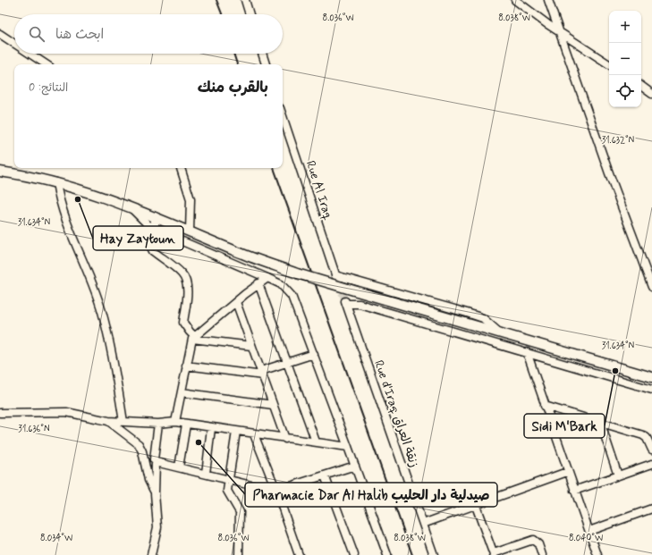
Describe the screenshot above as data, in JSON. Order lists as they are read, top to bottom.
{
  "streets": {
    "street": ["Rue Al Iraq", "Rue d'Iraq زنقة العراق"]
  },
  "places": ["Hay Zaytoun", "Sidi M'Bark", "Pharmacie Dar Al Halib صيدلية دار الحليب"],
  "page": {
    "map_buttons": ["+", "−"],
    "search": "ابحث هنا",
    "heading": ["بالقرب منك", "النتائج: 0"]
  },
  "coordinates": [
    "8.036°W",
    "8.038°W",
    "31.632°N",
    "31.634°N",
    "31.636°N",
    "8.034°W",
    "8.040°W"
  ]
}
